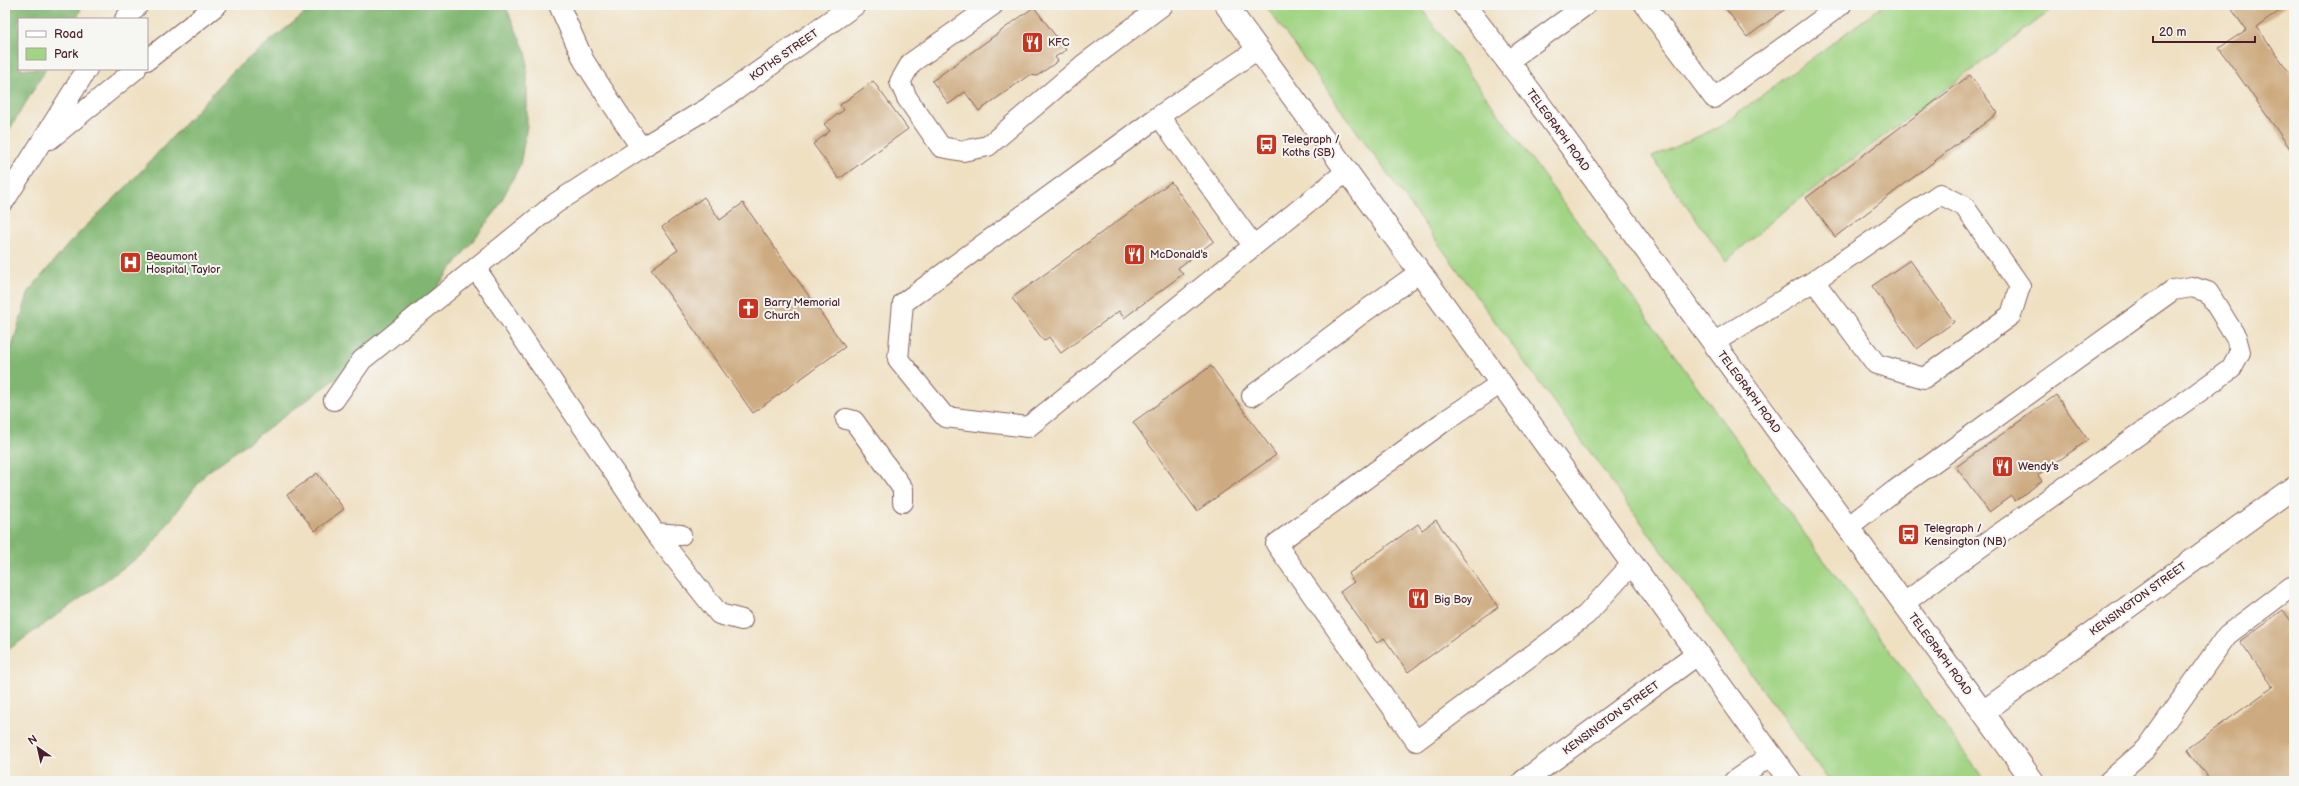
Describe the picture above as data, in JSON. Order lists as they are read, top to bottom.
{
  "streets": {
    "main road": ["KOTHS STREET", "TELEGRAPH ROAD", "KENSINGTON STREET"]
  },
  "crossings": [
    ["TELEGRAPH ROAD", "KENSINGTON STREET"]
  ],
  "places": {
    "restaurant": [
      "KFC",
      "McDonald's",
      "Wendy's",
      "Big Boy"
    ],
    "bus stop": ["Telegraph / Koths (SB)", "Telegraph / Kensington (NB)"],
    "hospital": ["Beaumont Hospital, Taylor"],
    "church": ["Barry Memorial Church"]
  },
  "legend": ["Road", "Park"],
  "scale_bar": "20 m",
  "north": "top left"
}
